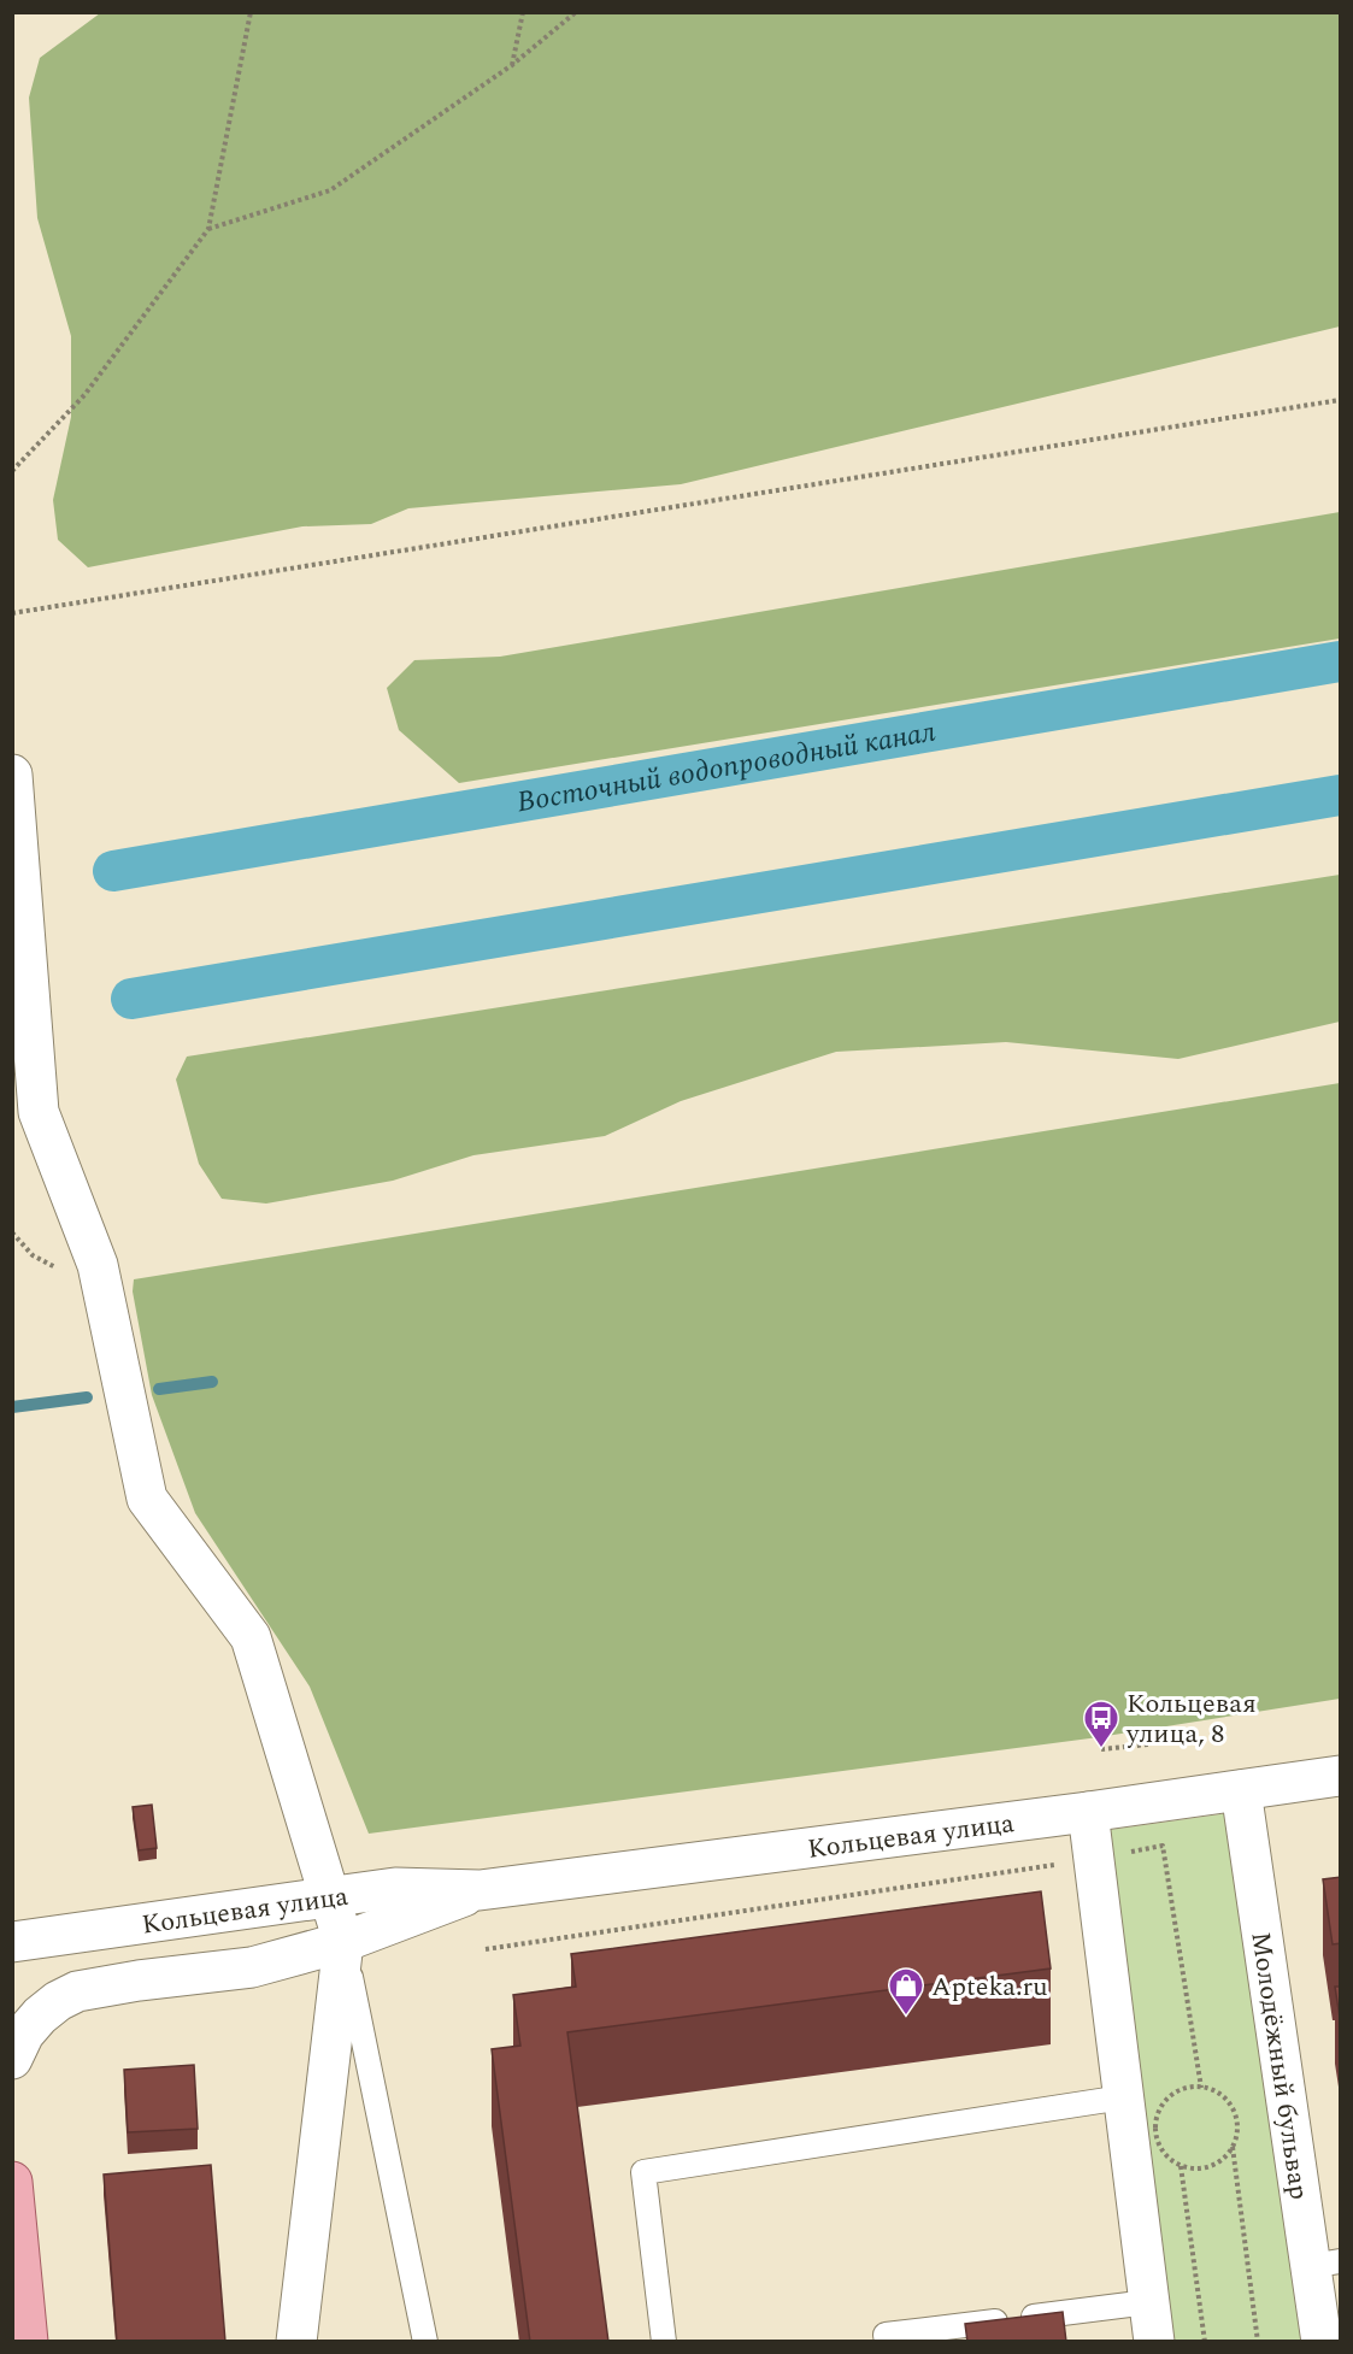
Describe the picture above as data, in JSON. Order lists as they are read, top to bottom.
{
  "streets": {
    "street": ["Кольцевая улица", "Молодёжный бульвар"]
  },
  "crossings": [
    ["Кольцевая улица", "Молодёжный бульвар"]
  ],
  "water": ["Восточный водопроводный канал"],
  "places": {
    "bus stop": ["Кольцевая улица, 8"],
    "shop": ["Apteka.ru"]
  }
}
